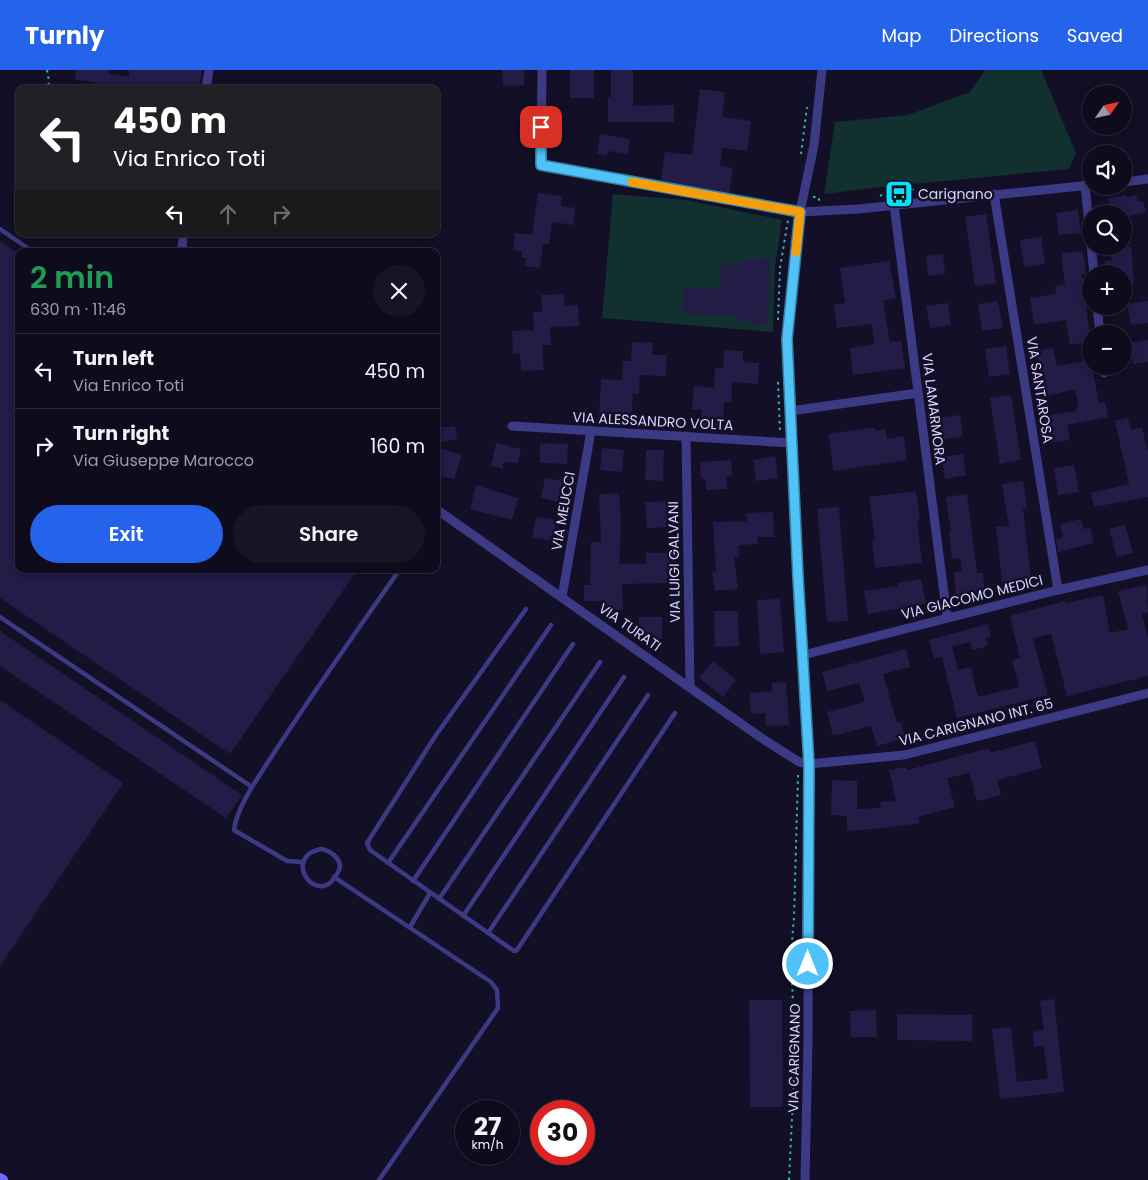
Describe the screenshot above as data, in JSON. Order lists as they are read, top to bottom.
{
  "streets": {
    "street": [
      "VIA SANTAROSA",
      "VIA LAMARMORA",
      "VIA ALESSANDRO VOLTA",
      "VIA MEUCCI",
      "VIA LUIGI GALVANI",
      "VIA GIACOMO MEDICI",
      "VIA TURATI",
      "VIA CARIGNANO INT. 65",
      "VIA CARIGNANO"
    ]
  },
  "crossings": [
    ["VIA SANTAROSA", "VIA GIACOMO MEDICI"],
    ["VIA LAMARMORA", "VIA GIACOMO MEDICI"],
    ["VIA ALESSANDRO VOLTA", "VIA MEUCCI"],
    ["VIA ALESSANDRO VOLTA", "VIA LUIGI GALVANI"],
    ["VIA ALESSANDRO VOLTA", "VIA CARIGNANO"],
    ["VIA MEUCCI", "VIA TURATI"],
    ["VIA LUIGI GALVANI", "VIA TURATI"],
    ["VIA GIACOMO MEDICI", "VIA CARIGNANO"],
    ["VIA TURATI", "VIA CARIGNANO INT. 65"],
    ["VIA TURATI", "VIA CARIGNANO"],
    ["VIA CARIGNANO INT. 65", "VIA CARIGNANO"]
  ],
  "places": {
    "bus stop": ["Carignano"]
  },
  "north": "top right",
  "page": {
    "header": "Turnly",
    "nav": ["Map", "Directions", "Saved"],
    "map_buttons": ["+", "−"],
    "turn": ["450 m", "Via Enrico Toti"],
    "heading": ["2 min", "630 m · 11:46"],
    "list": [
      {
        "name": "Turn left",
        "note": "Via Enrico Toti",
        "value": "450 m"
      },
      {
        "name": "Turn right",
        "note": "Via Giuseppe Marocco",
        "value": "160 m"
      }
    ],
    "buttons": ["Exit", "Share"],
    "speed": "27 km/h",
    "limit": "30"
  }
}
